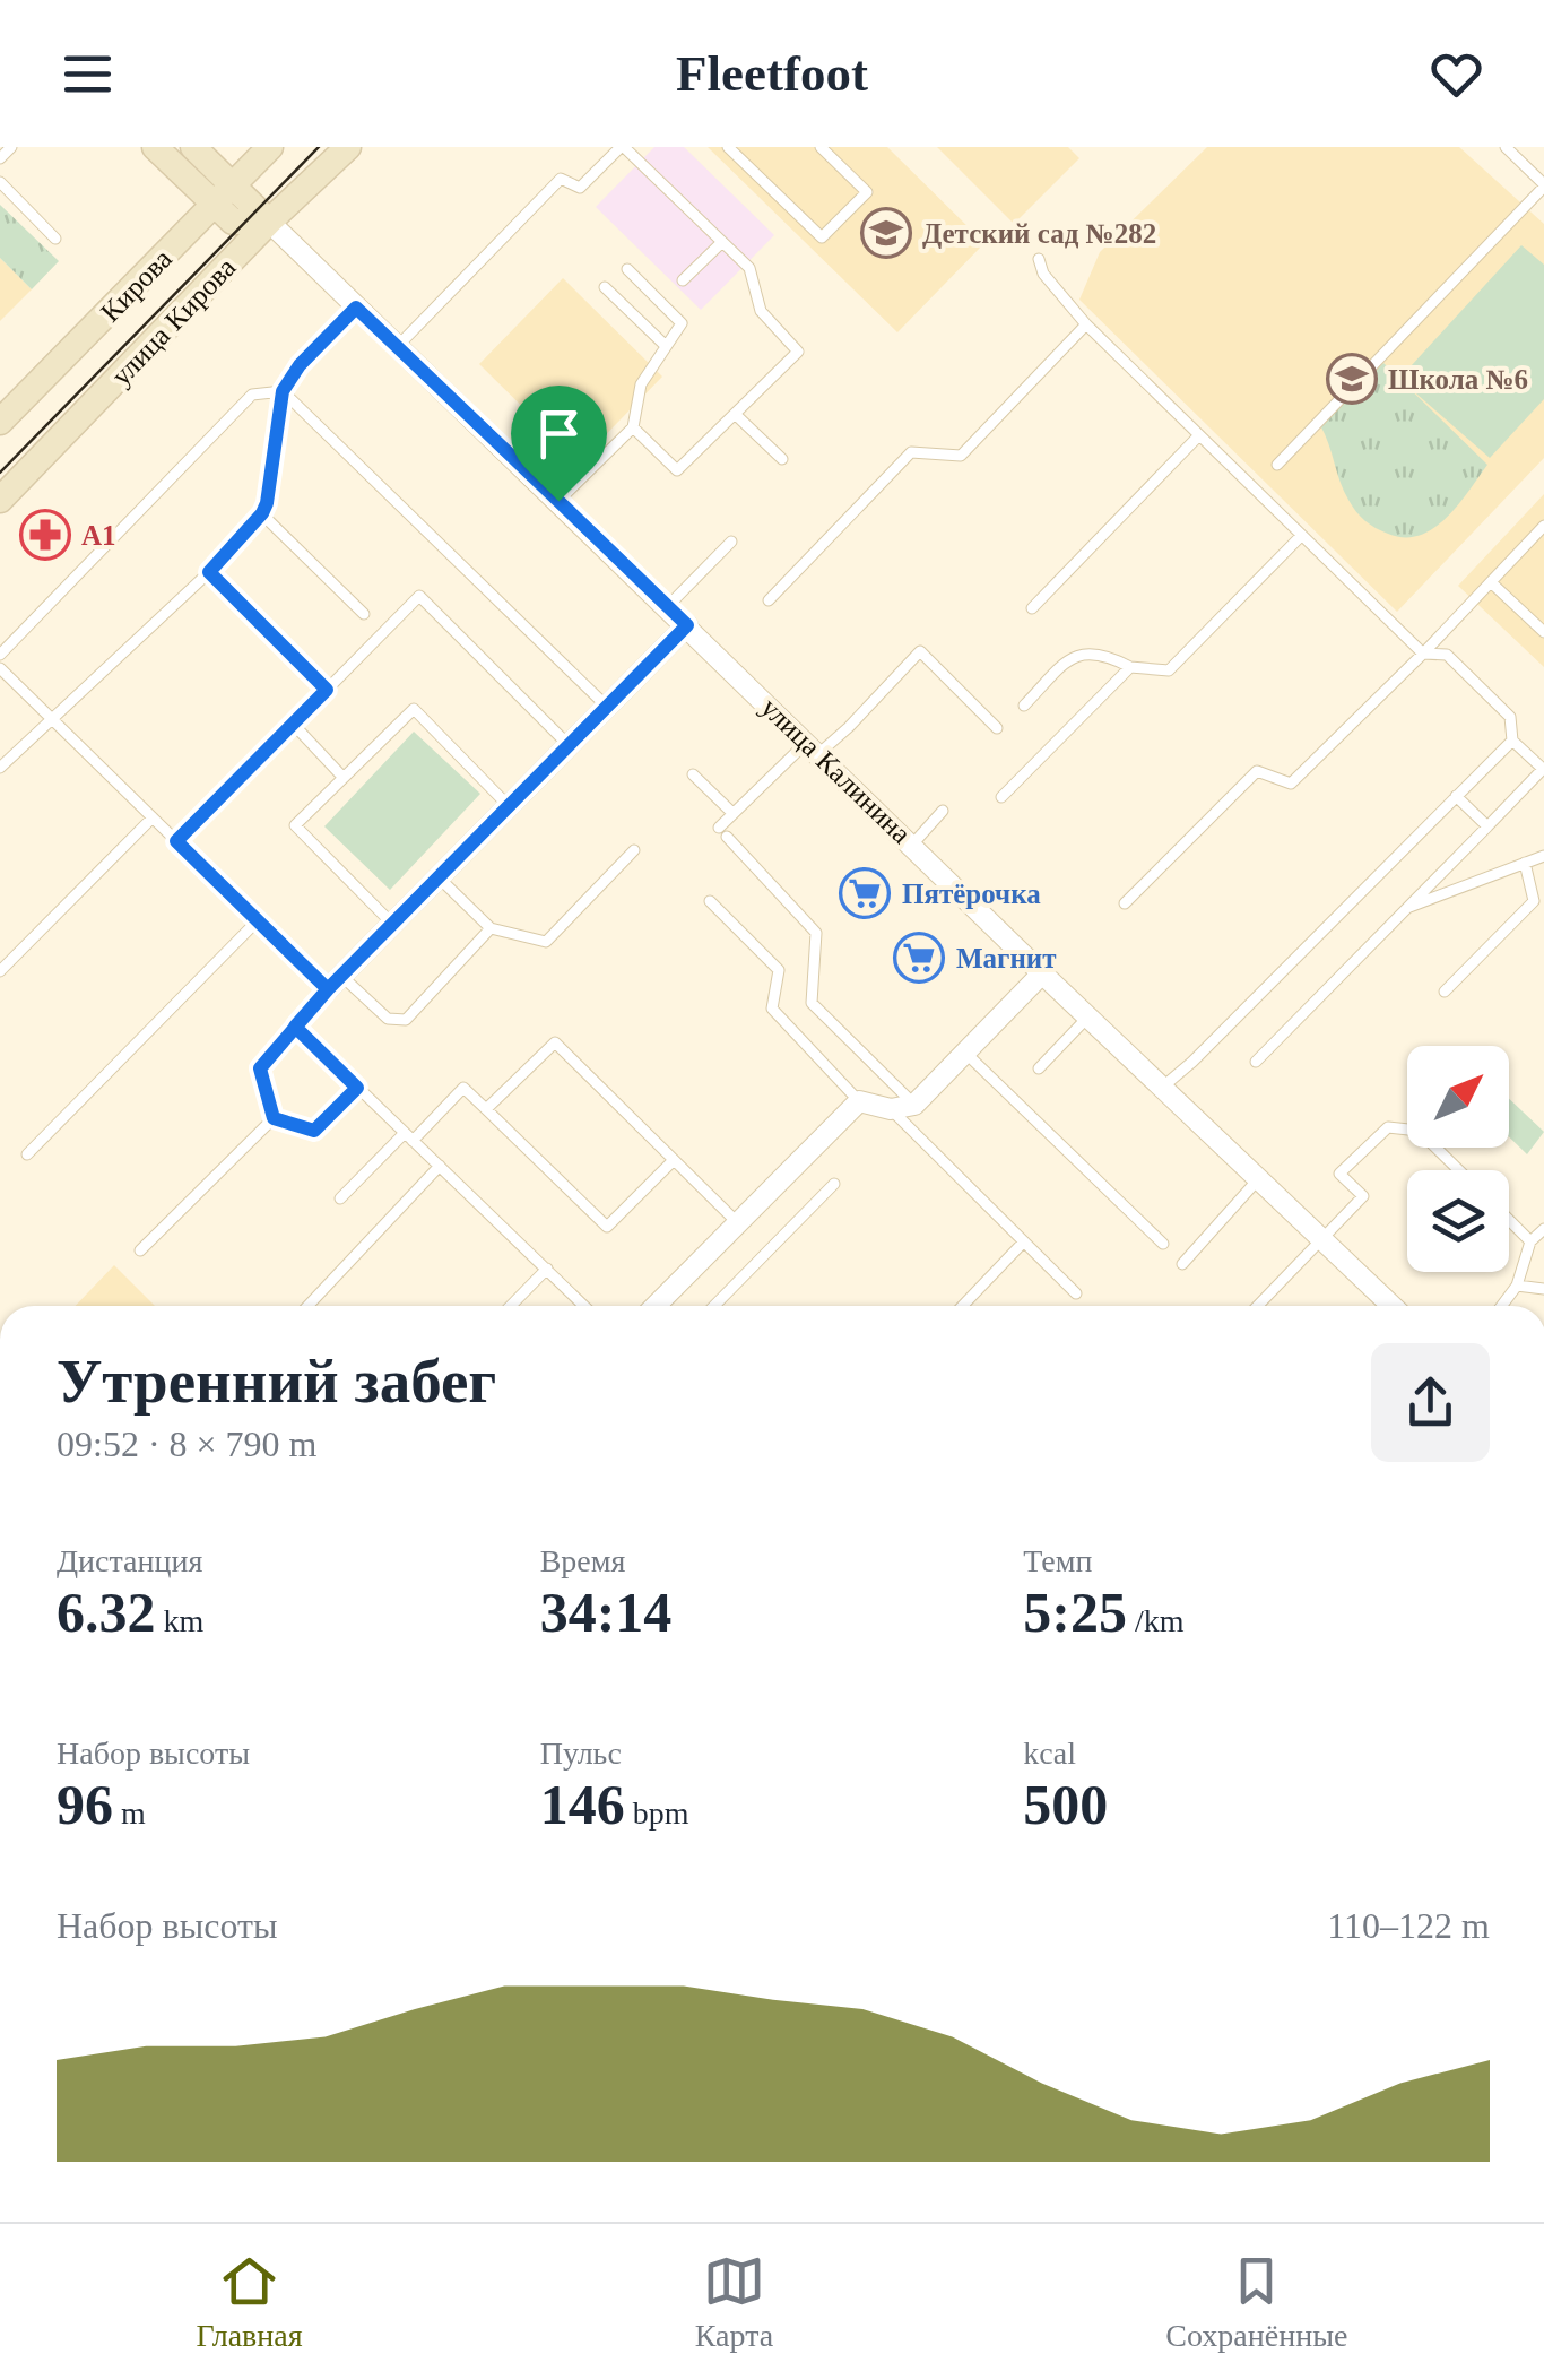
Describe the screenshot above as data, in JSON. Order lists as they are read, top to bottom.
{
  "streets": {
    "main road": ["Кирова", "улица Кирова", "улица Калинина"]
  },
  "crossings": [
    ["Кирова", "улица Калинина"],
    ["улица Кирова", "улица Калинина"]
  ],
  "places": {
    "school or university": ["Детский сад №282", "Школа №6"],
    "pharmacy": ["А1"],
    "supermarket": ["Пятёрочка", "Магнит"]
  },
  "north": "top right",
  "page": {
    "header": "Fleetfoot",
    "heading": ["Утренний забег", "09:52 · 8 × 790 m"],
    "stats": [
      ["Дистанция", "6.32 km"],
      ["Время", "34:14"],
      ["Темп", "5:25 /km"],
      ["Набор высоты", "96 m"],
      ["Пульс", "146 bpm"],
      ["kcal", "500"]
    ],
    "chart": ["Набор высоты", "110–122 m"],
    "tabs": ["Главная", "Карта", "Сохранённые"]
  }
}
